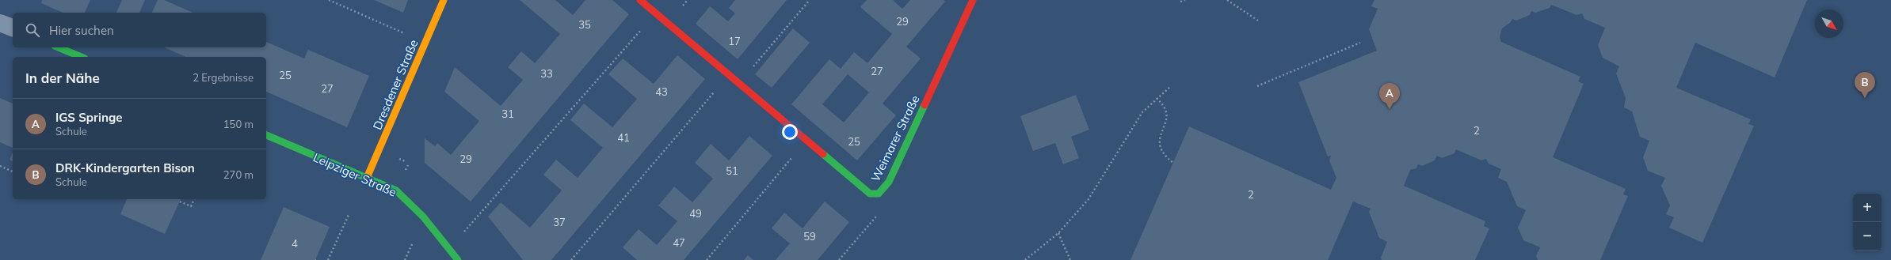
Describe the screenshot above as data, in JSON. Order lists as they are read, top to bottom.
{
  "streets": {
    "street": ["Dresdener Straße", "Weimarer Straße", "Leipziger Straße"]
  },
  "crossings": [
    ["Dresdener Straße", "Leipziger Straße"]
  ],
  "house_numbers": [
    "29",
    "35",
    "17",
    "27",
    "33",
    "25",
    "27",
    "43",
    "31",
    "2",
    "41",
    "25",
    "29",
    "51",
    "2",
    "49",
    "37",
    "59",
    "47",
    "4"
  ],
  "north": "bottom right",
  "page": {
    "search": "Hier suchen",
    "heading": ["In der Nähe", "2 Ergebnisse"],
    "pins": ["B", "A"],
    "list": [
      {
        "mark": "A",
        "name": "IGS Springe",
        "note": "Schule",
        "value": "150 m"
      },
      {
        "mark": "B",
        "name": "DRK-Kindergarten Bison",
        "note": "Schule",
        "value": "270 m"
      }
    ],
    "map_buttons": ["+", "−"]
  }
}
